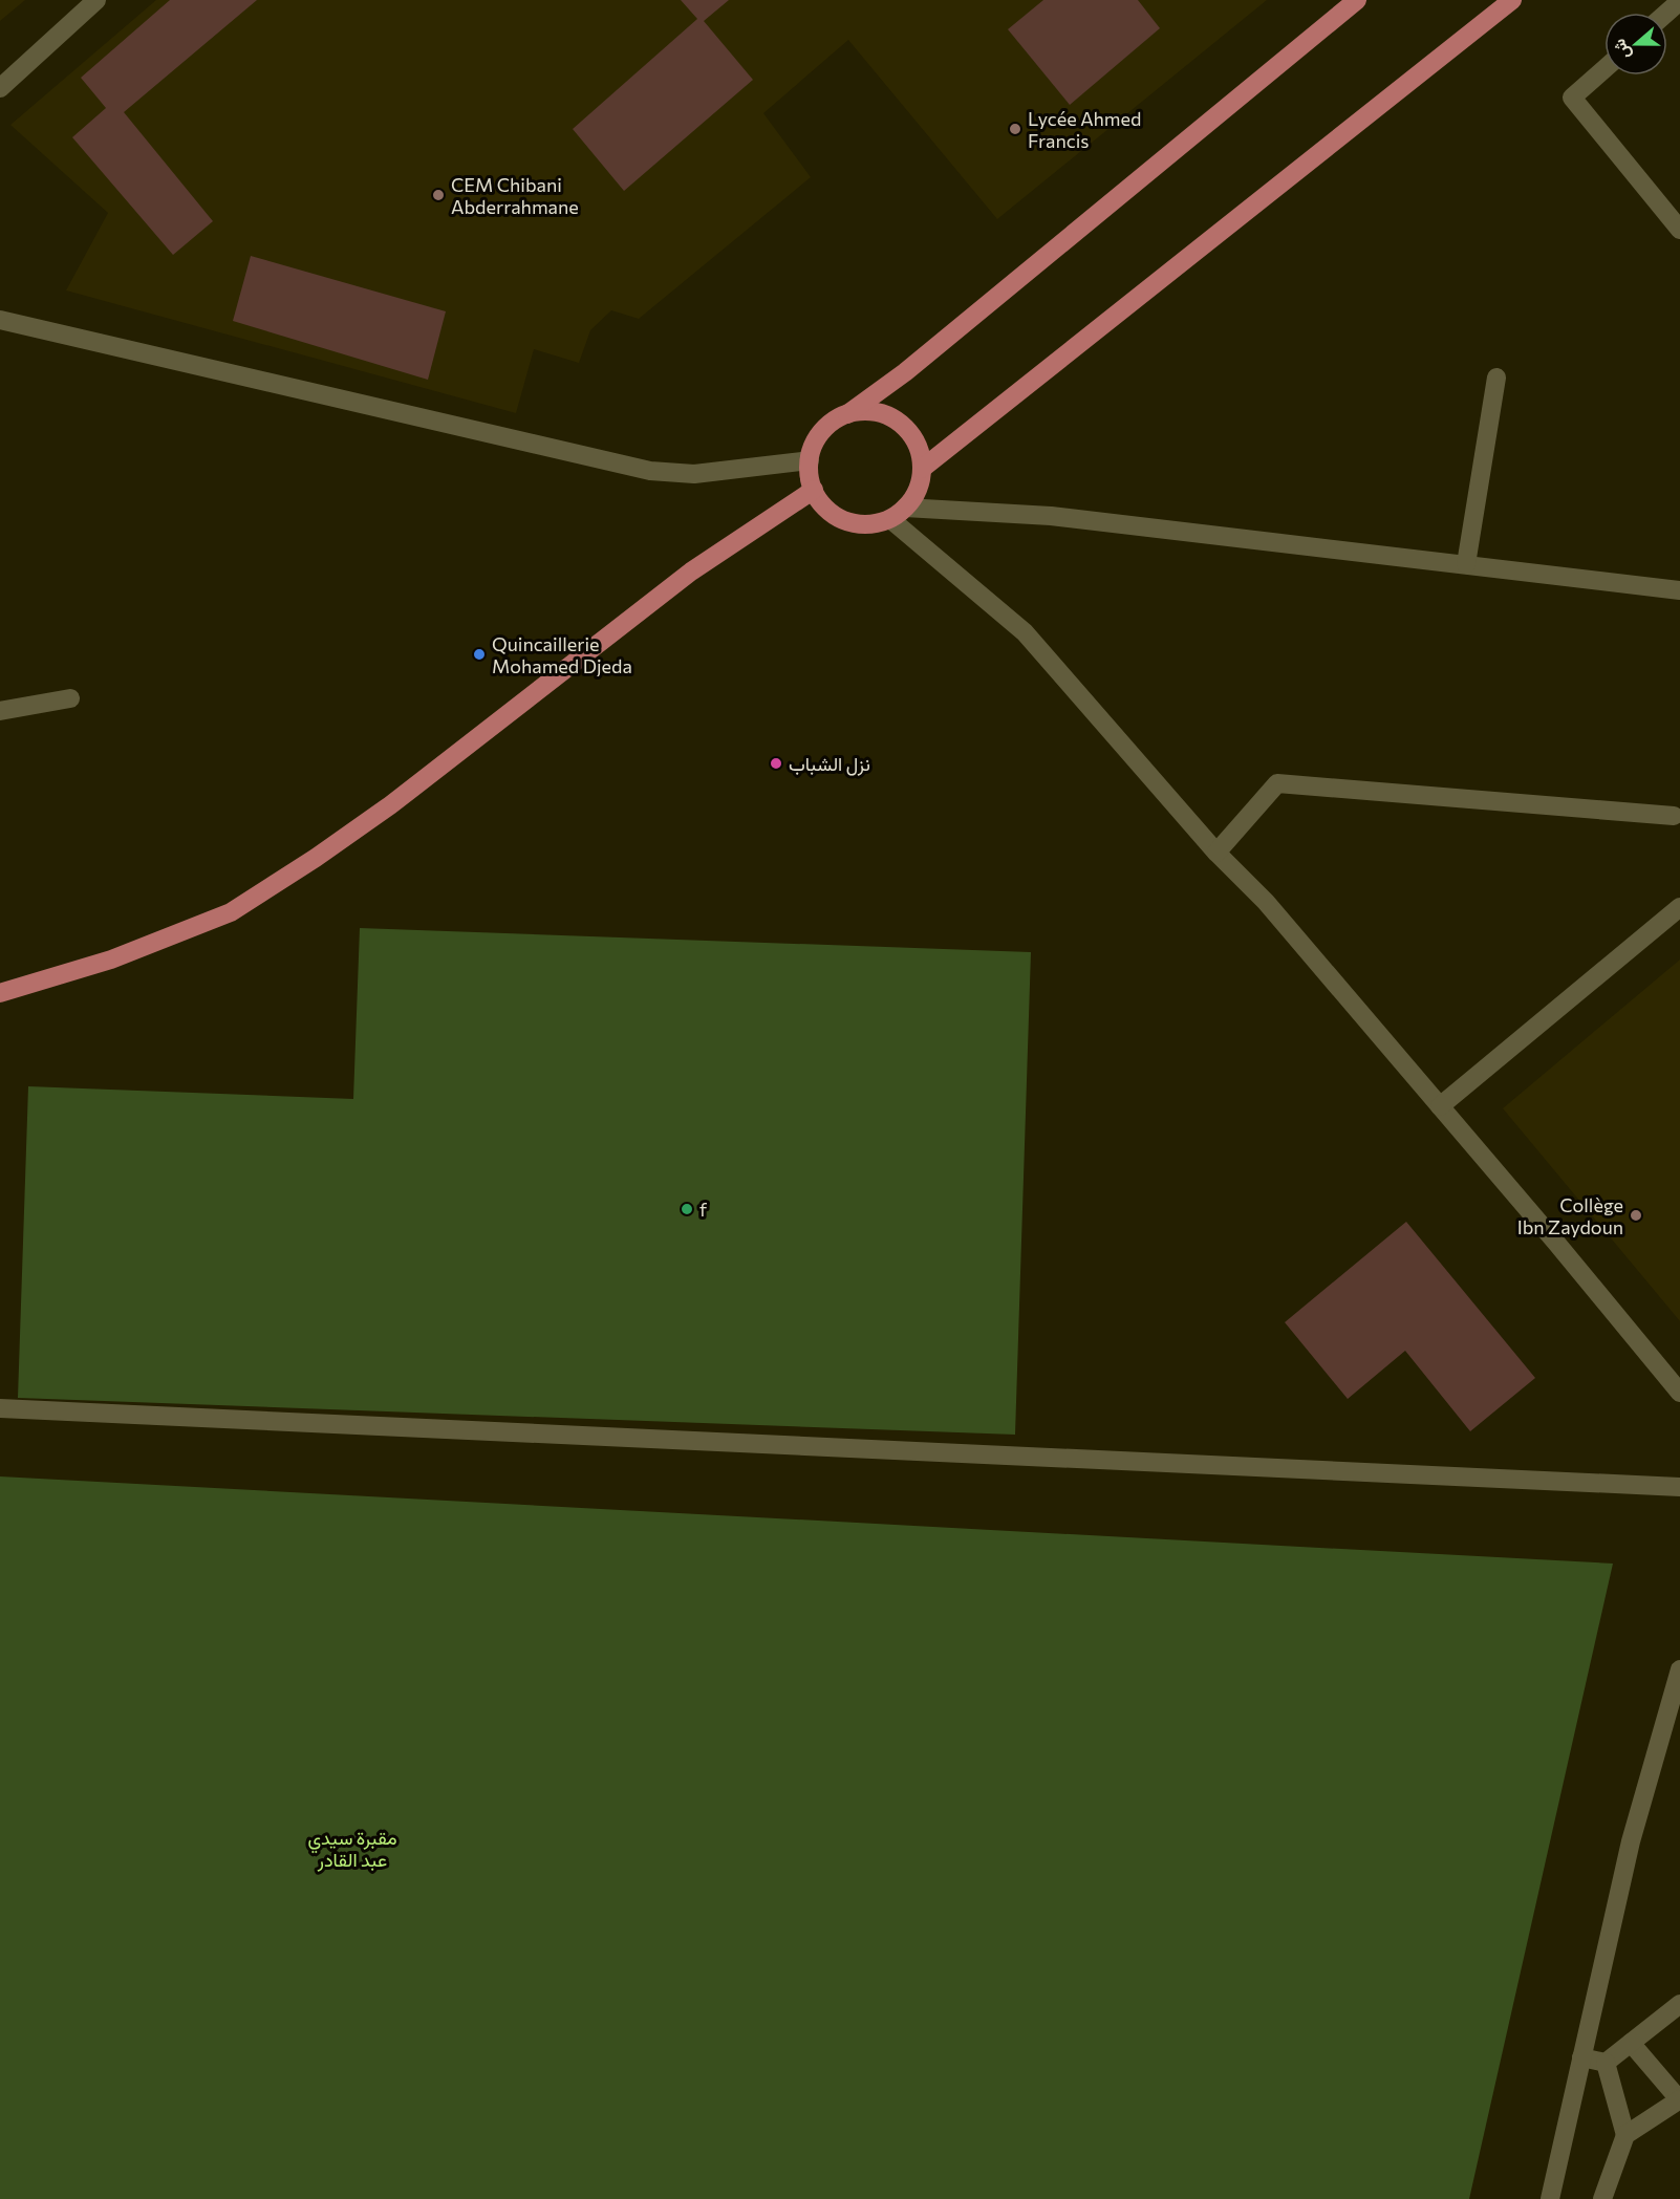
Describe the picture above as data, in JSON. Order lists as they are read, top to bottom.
{
  "parks": ["مقبرة سيدي عبد القادر"],
  "places": [
    "Lycée Ahmed Francis",
    "CEM Chibani Abderrahmane",
    "Quincaillerie Mohamed Djeda",
    "نزل الشباب",
    "f",
    "Collège Ibn Zaydoun"
  ],
  "north": "left"
}
